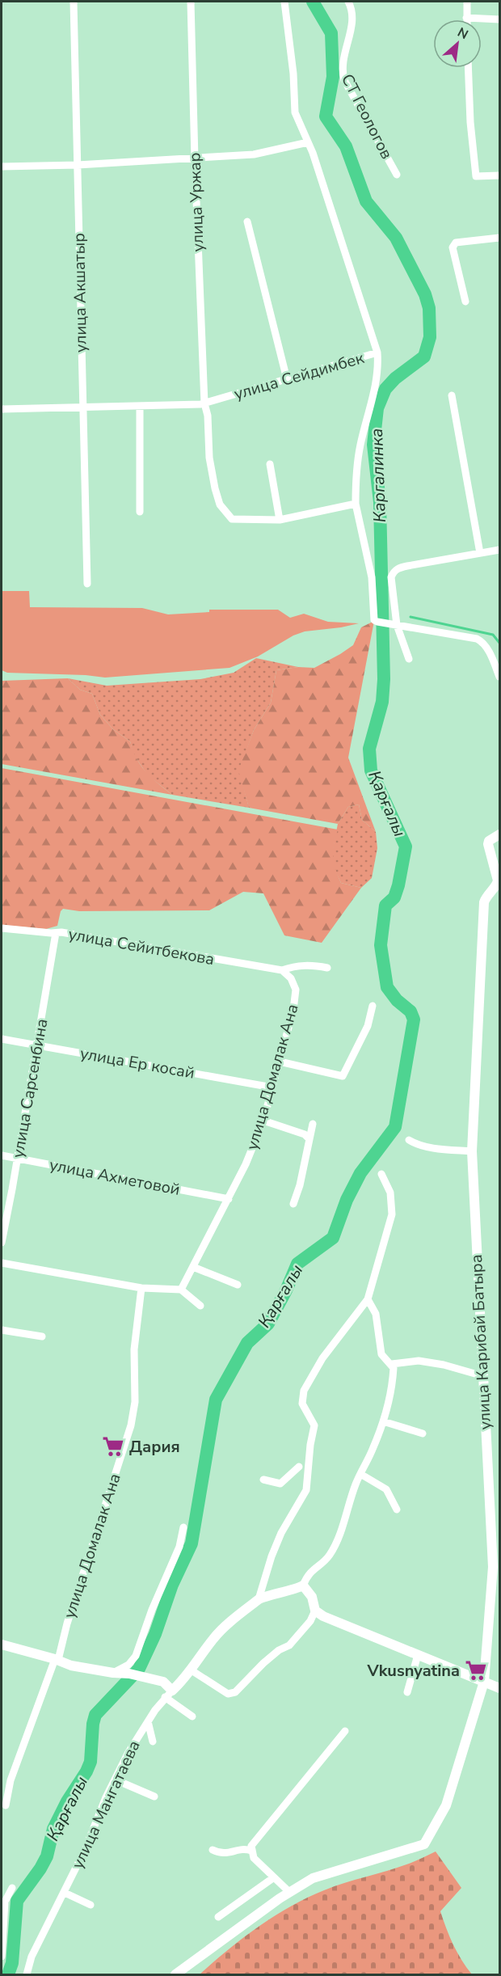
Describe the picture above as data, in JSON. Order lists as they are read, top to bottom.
{
  "streets": {
    "street": [
      "СТ Геологов",
      "улица Уржар",
      "улица Акшатыр",
      "улица Сейдимбек",
      "улица Сейитбекова",
      "улица Ер косай",
      "улица Домалак Ана",
      "улица Сарсенбина",
      "улица Ахметовой",
      "улица Карибай Батыра",
      "улица Мангатаева"
    ]
  },
  "crossings": [
    ["улица Уржар", "улица Сейдимбек"],
    ["улица Акшатыр", "улица Сейдимбек"],
    ["улица Сейитбекова", "улица Домалак Ана"],
    ["улица Сейитбекова", "улица Сарсенбина"],
    ["улица Ер косай", "улица Домалак Ана"],
    ["улица Ер косай", "улица Сарсенбина"],
    ["улица Домалак Ана", "улица Ахметовой"],
    ["улица Сарсенбина", "улица Ахметовой"]
  ],
  "water": ["Каргалинка", "Қарғалы"],
  "places": {
    "supermarket": ["Дария", "Vkusnyatina"]
  },
  "north": "top right"
}
